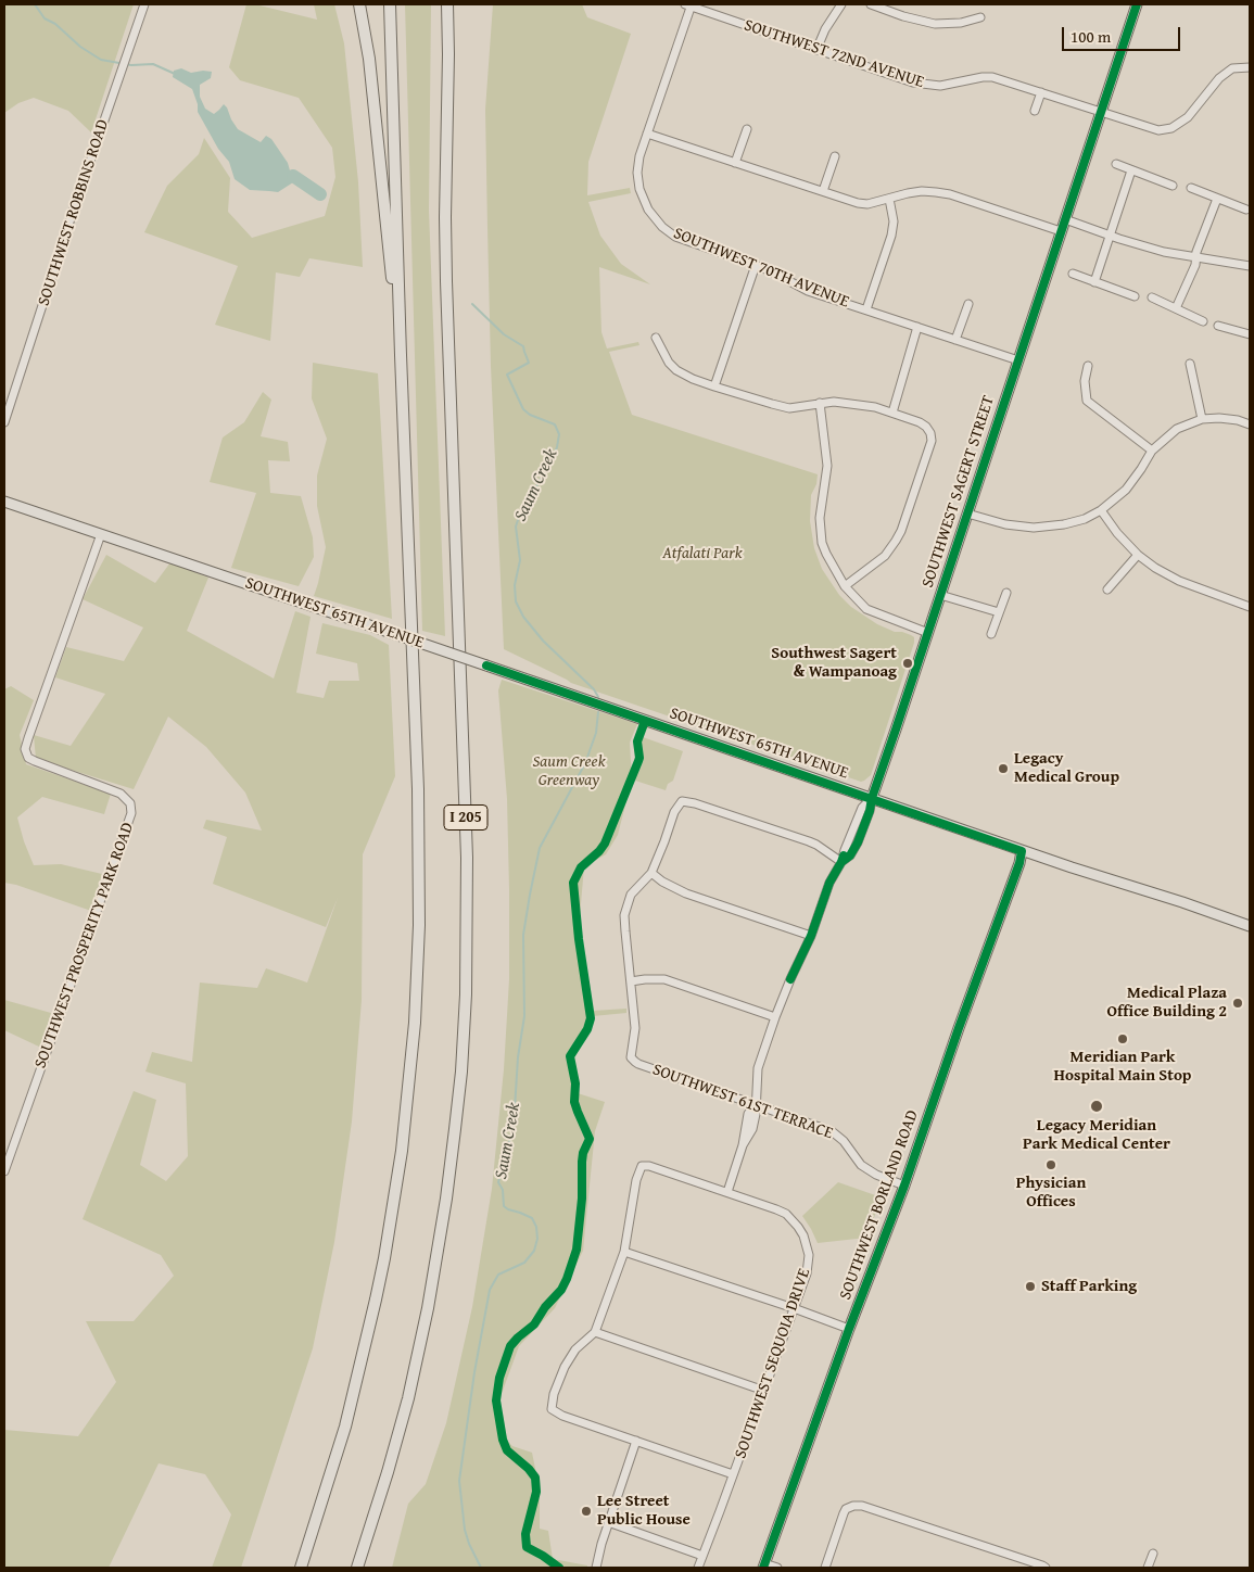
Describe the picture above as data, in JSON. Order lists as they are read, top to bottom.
{
  "streets": {
    "highway": ["I 205"],
    "main road": ["SOUTHWEST SAGERT STREET", "SOUTHWEST 65TH AVENUE", "SOUTHWEST BORLAND ROAD"],
    "street": [
      "SOUTHWEST 72ND AVENUE",
      "SOUTHWEST ROBBINS ROAD",
      "SOUTHWEST 70TH AVENUE",
      "SOUTHWEST PROSPERITY PARK ROAD",
      "SOUTHWEST 61ST TERRACE",
      "SOUTHWEST SEQUOIA DRIVE"
    ]
  },
  "crossings": [
    ["SOUTHWEST 72ND AVENUE", "SOUTHWEST 70TH AVENUE"],
    ["SOUTHWEST 72ND AVENUE", "SOUTHWEST SAGERT STREET"],
    ["SOUTHWEST 70TH AVENUE", "SOUTHWEST SAGERT STREET"],
    ["SOUTHWEST SAGERT STREET", "SOUTHWEST 65TH AVENUE"],
    ["SOUTHWEST SAGERT STREET", "SOUTHWEST 61ST TERRACE"],
    ["SOUTHWEST SAGERT STREET", "SOUTHWEST SEQUOIA DRIVE"],
    ["SOUTHWEST 65TH AVENUE", "SOUTHWEST PROSPERITY PARK ROAD"],
    ["SOUTHWEST 65TH AVENUE", "SOUTHWEST BORLAND ROAD"],
    ["SOUTHWEST 61ST TERRACE", "SOUTHWEST BORLAND ROAD"]
  ],
  "water": ["Saum Creek"],
  "parks": ["Atfalati Park", "Saum Creek Greenway"],
  "places": [
    "Southwest Sagert & Wampanoag",
    "Legacy Medical Group",
    "Medical Plaza Office Building 2",
    "Meridian Park Hospital Main Stop",
    "Legacy Meridian Park Medical Center",
    "Physician Offices",
    "Staff Parking",
    "Lee Street Public House"
  ],
  "scale_bar": "100 m"
}
